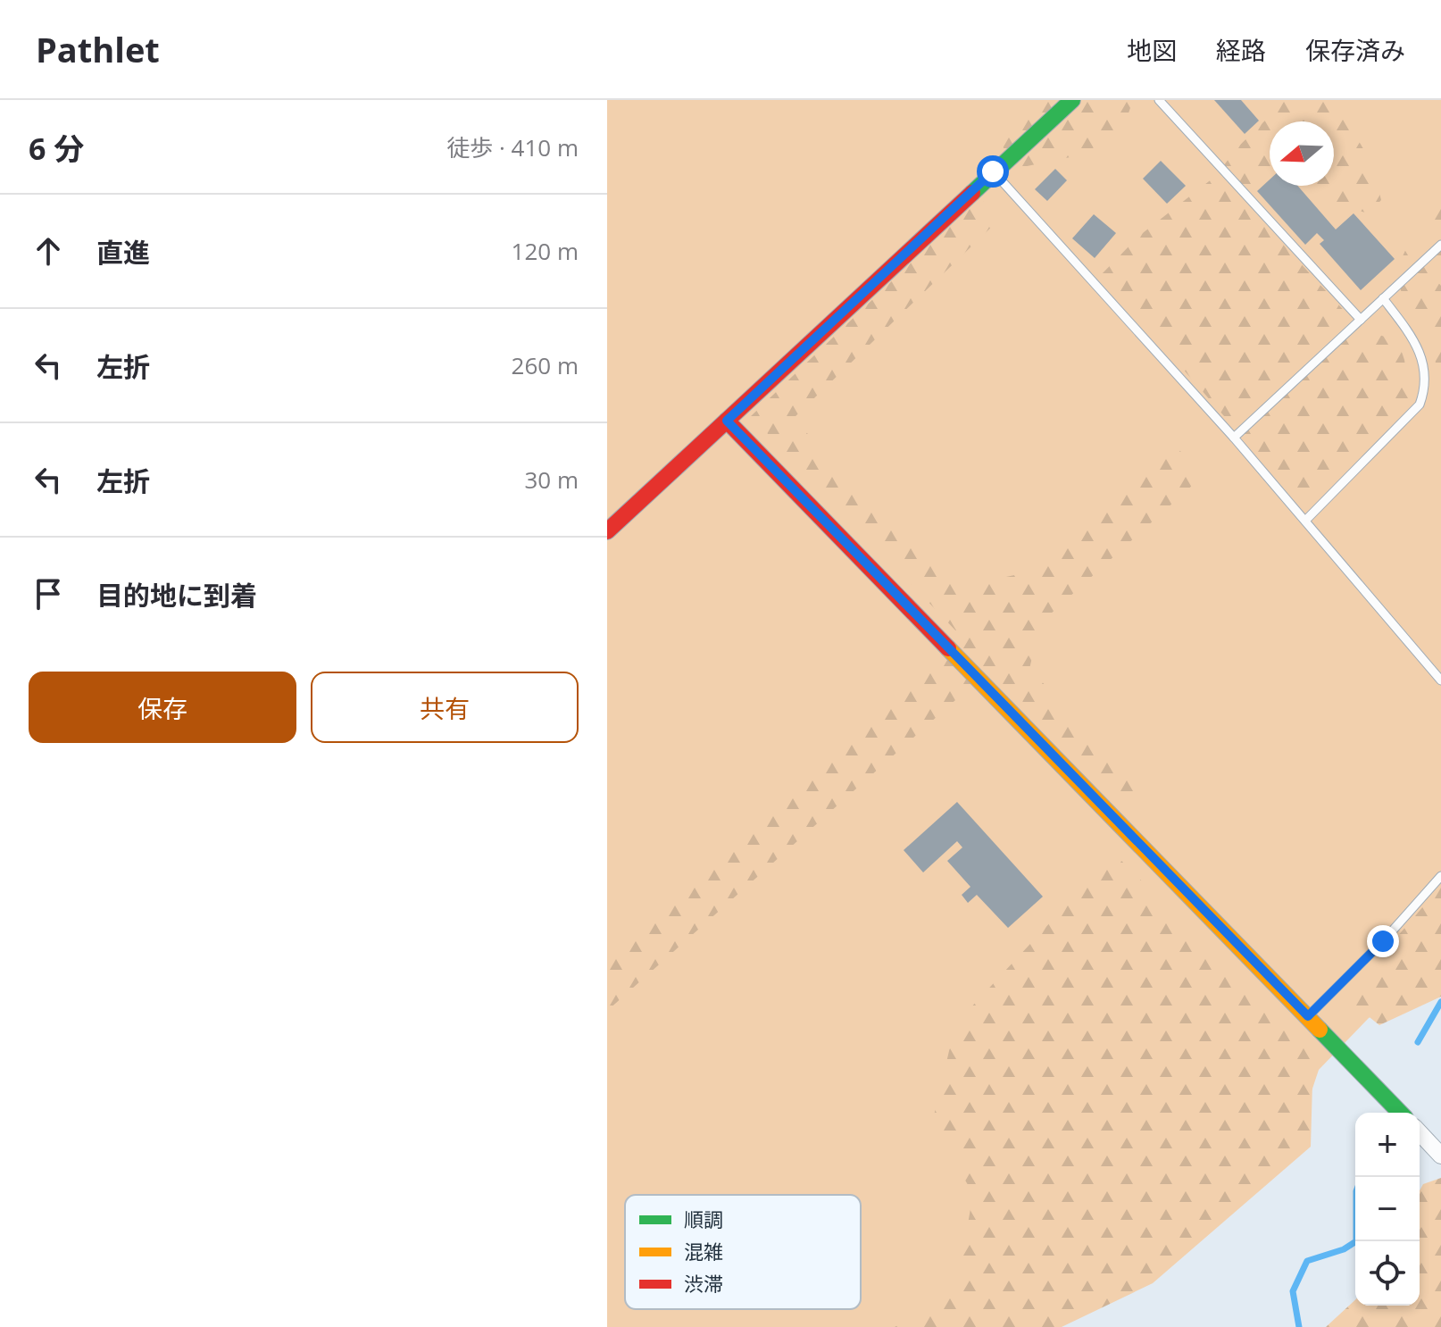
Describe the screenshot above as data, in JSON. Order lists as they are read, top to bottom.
{
  "legend": ["順調", "混雑", "渋滞"],
  "north": "left",
  "page": {
    "header": "Pathlet",
    "nav": ["地図", "経路", "保存済み"],
    "heading": ["6 分", "徒歩 · 410 m"],
    "list": [
      ["直進", "120 m"],
      ["左折", "260 m"],
      ["左折", "30 m"],
      "目的地に到着"
    ],
    "buttons": ["保存", "共有"],
    "map_buttons": ["+", "−"]
  }
}
